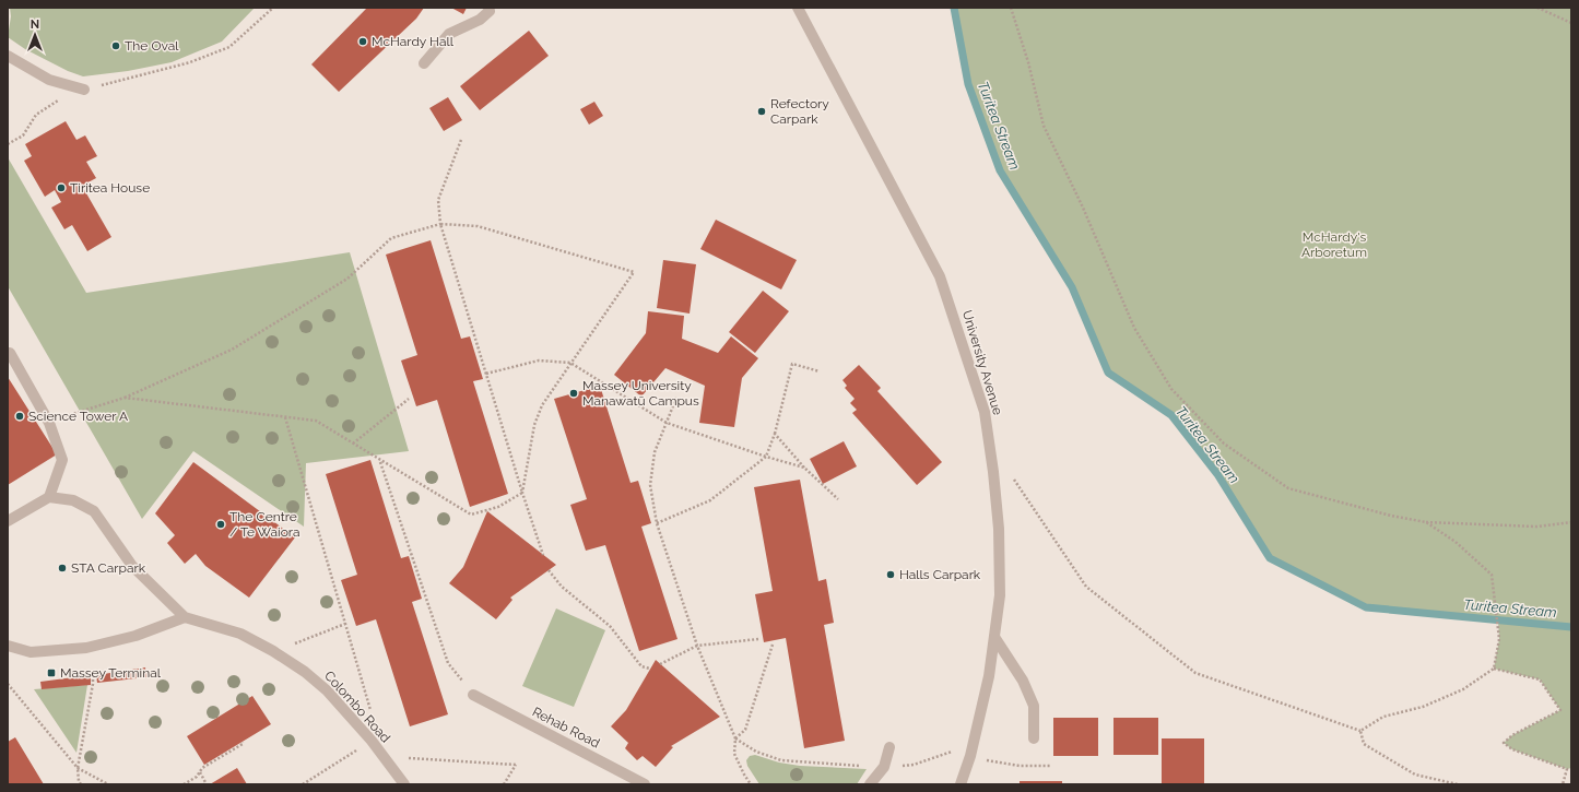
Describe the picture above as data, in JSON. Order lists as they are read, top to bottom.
{
  "streets": {
    "street": ["University Avenue", "Colombo Road", "Rehab Road"]
  },
  "water": ["Turitea Stream"],
  "parks": ["McHardy's Arboretum"],
  "places": {
    "other": [
      "McHardy Hall",
      "The Oval",
      "Refectory Carpark",
      "Tiritea House",
      "Massey University Manawatū Campus",
      "Science Tower A",
      "The Centre / Te Waiora",
      "STA Carpark",
      "Halls Carpark"
    ],
    "transit": ["Massey Terminal"]
  },
  "north": "top"
}
